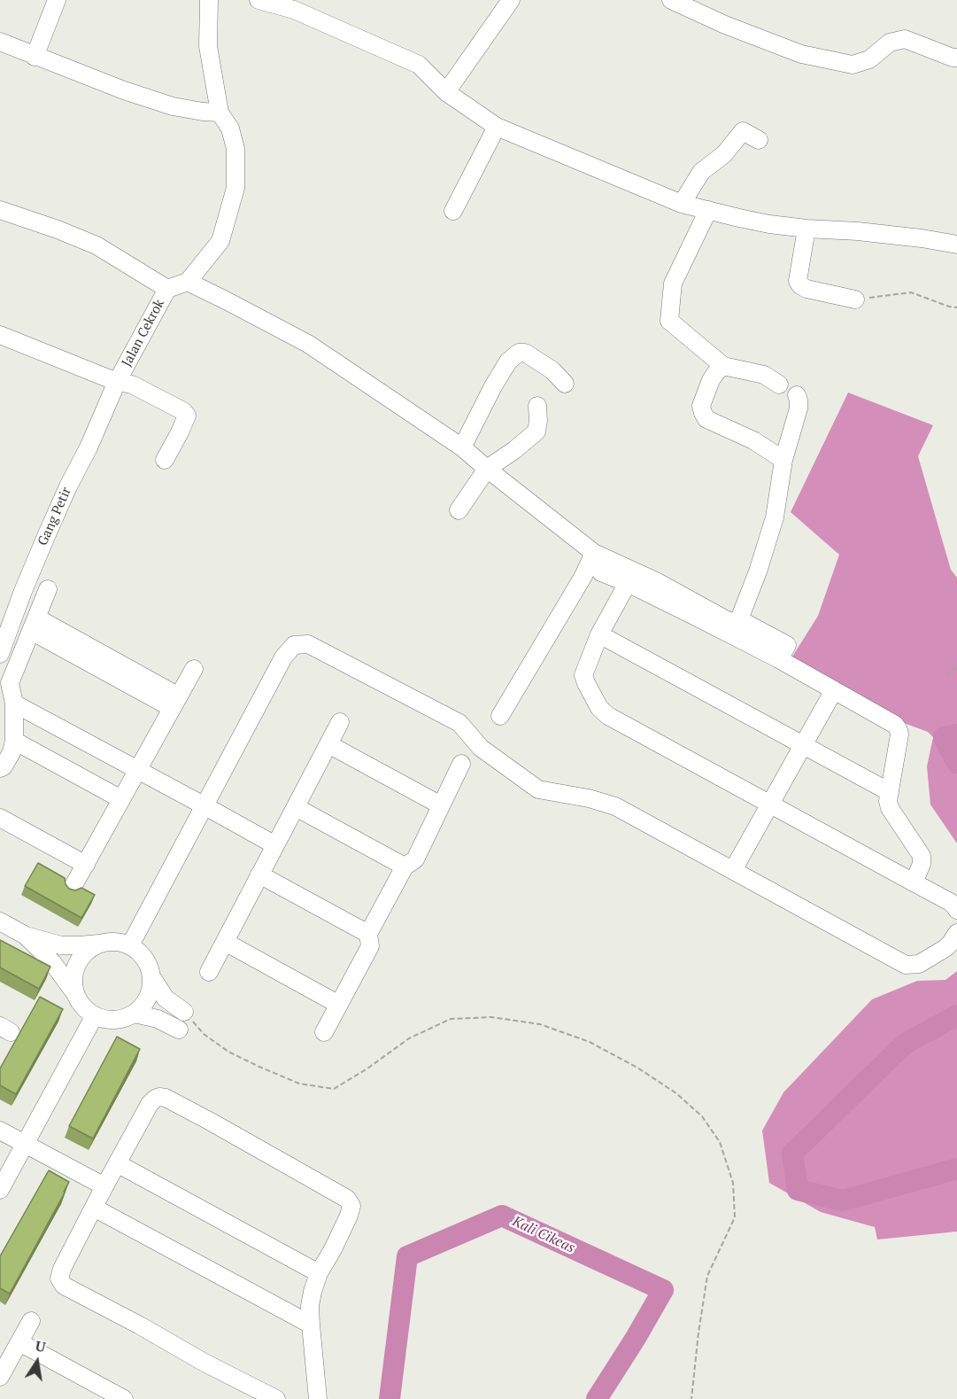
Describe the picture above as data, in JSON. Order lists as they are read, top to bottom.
{
  "streets": {
    "street": ["Jalan Cekrok", "Gang Petir"]
  },
  "crossings": [
    ["Jalan Cekrok", "Gang Petir"]
  ],
  "water": ["Kali Cikeas"],
  "north": "top"
}
